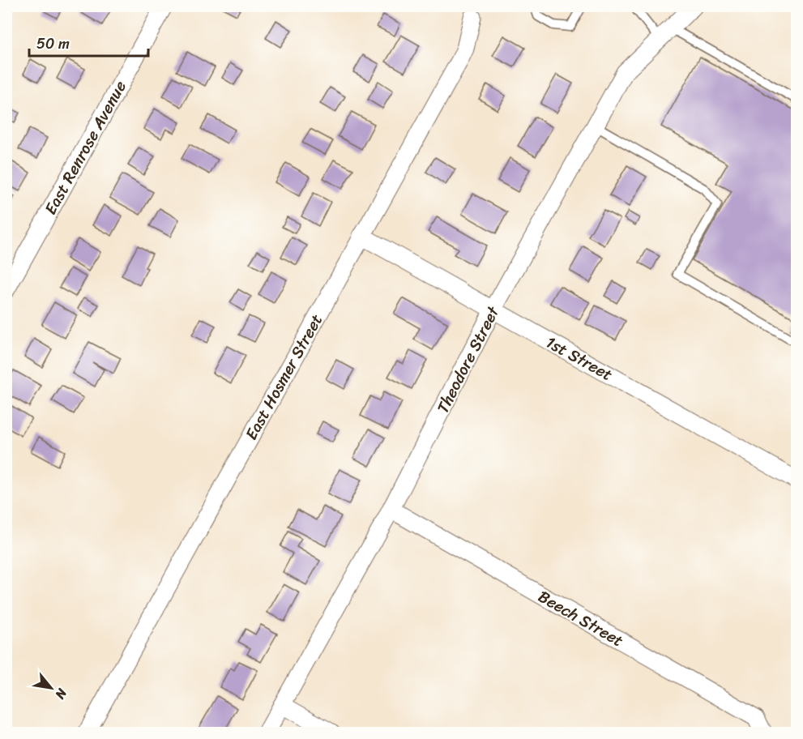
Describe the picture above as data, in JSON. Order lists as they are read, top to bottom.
{
  "streets": {
    "street": [
      "East Renrose Avenue",
      "1st Street",
      "Theodore Street",
      "East Hosmer Street",
      "Beech Street"
    ]
  },
  "crossings": [
    ["1st Street", "Theodore Street"],
    ["1st Street", "East Hosmer Street"],
    ["Theodore Street", "Beech Street"]
  ],
  "scale_bar": "50 m",
  "north": "bottom right"
}
